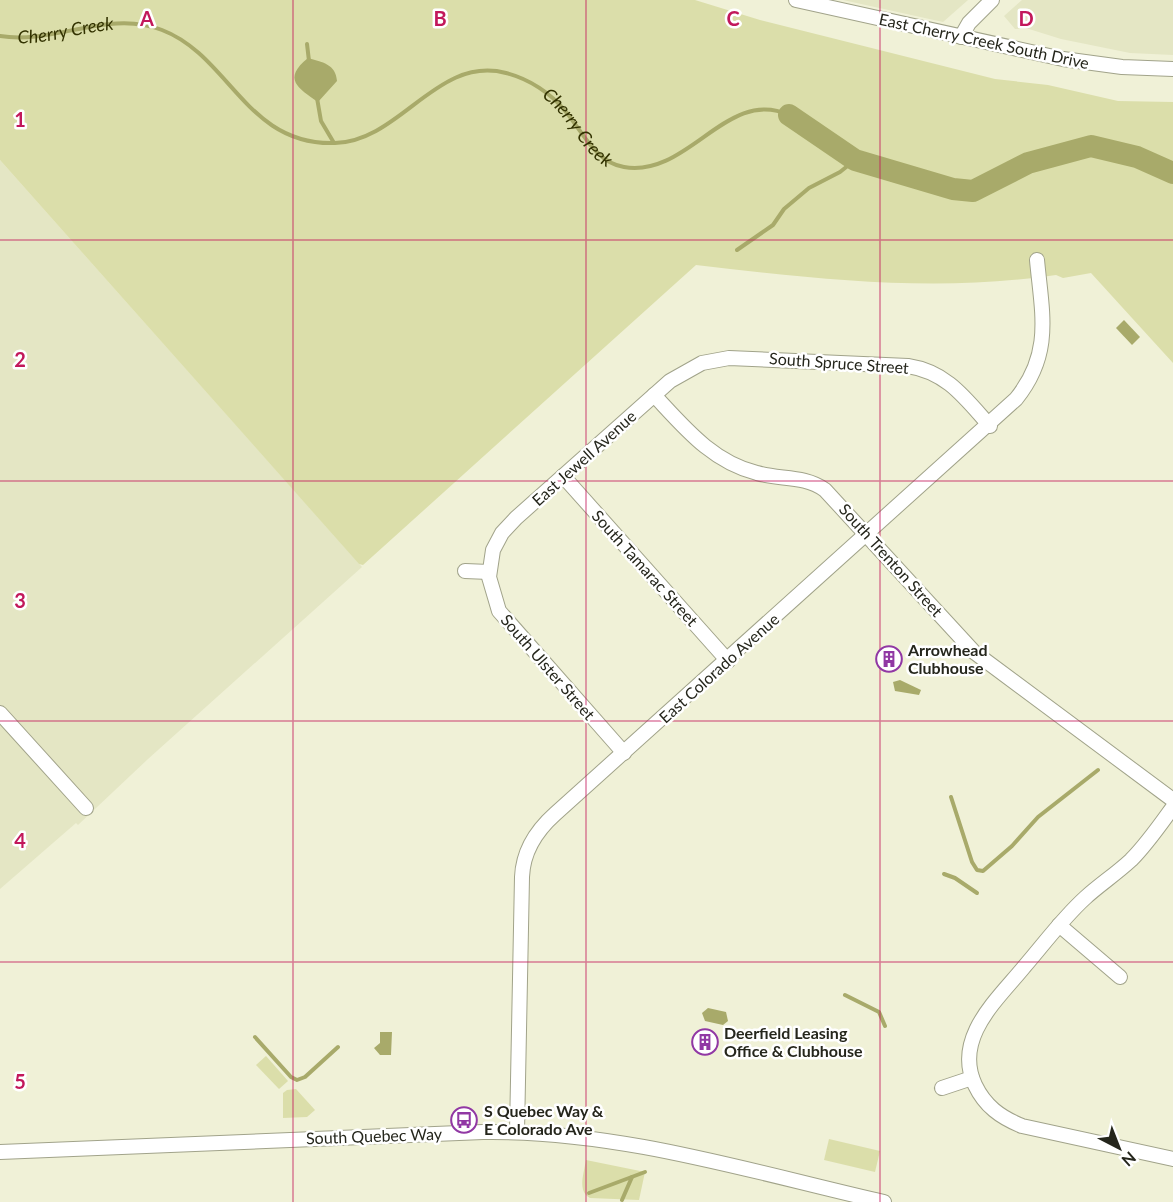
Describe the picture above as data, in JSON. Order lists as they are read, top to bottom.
{
  "streets": {
    "street": [
      "East Cherry Creek South Drive",
      "South Spruce Street",
      "East Jewell Avenue",
      "South Trenton Street",
      "South Tamarac Street",
      "South Ulster Street",
      "East Colorado Avenue",
      "South Quebec Way"
    ]
  },
  "crossings": [
    ["South Spruce Street", "East Jewell Avenue"],
    ["South Spruce Street", "East Colorado Avenue"],
    ["East Jewell Avenue", "South Trenton Street"],
    ["East Jewell Avenue", "South Tamarac Street"],
    ["East Jewell Avenue", "South Ulster Street"],
    ["South Trenton Street", "East Colorado Avenue"],
    ["South Tamarac Street", "East Colorado Avenue"],
    ["South Ulster Street", "East Colorado Avenue"],
    ["East Colorado Avenue", "South Quebec Way"]
  ],
  "water": ["Cherry Creek"],
  "places": {
    "building": ["Arrowhead Clubhouse", "Deerfield Leasing Office & Clubhouse"],
    "bus stop": ["S Quebec Way & E Colorado Ave"]
  },
  "north": "bottom right",
  "grid": {
    "columns": [
      "A",
      "B",
      "C",
      "D"
    ],
    "rows": [
      "1",
      "2",
      "3",
      "4",
      "5"
    ]
  }
}
